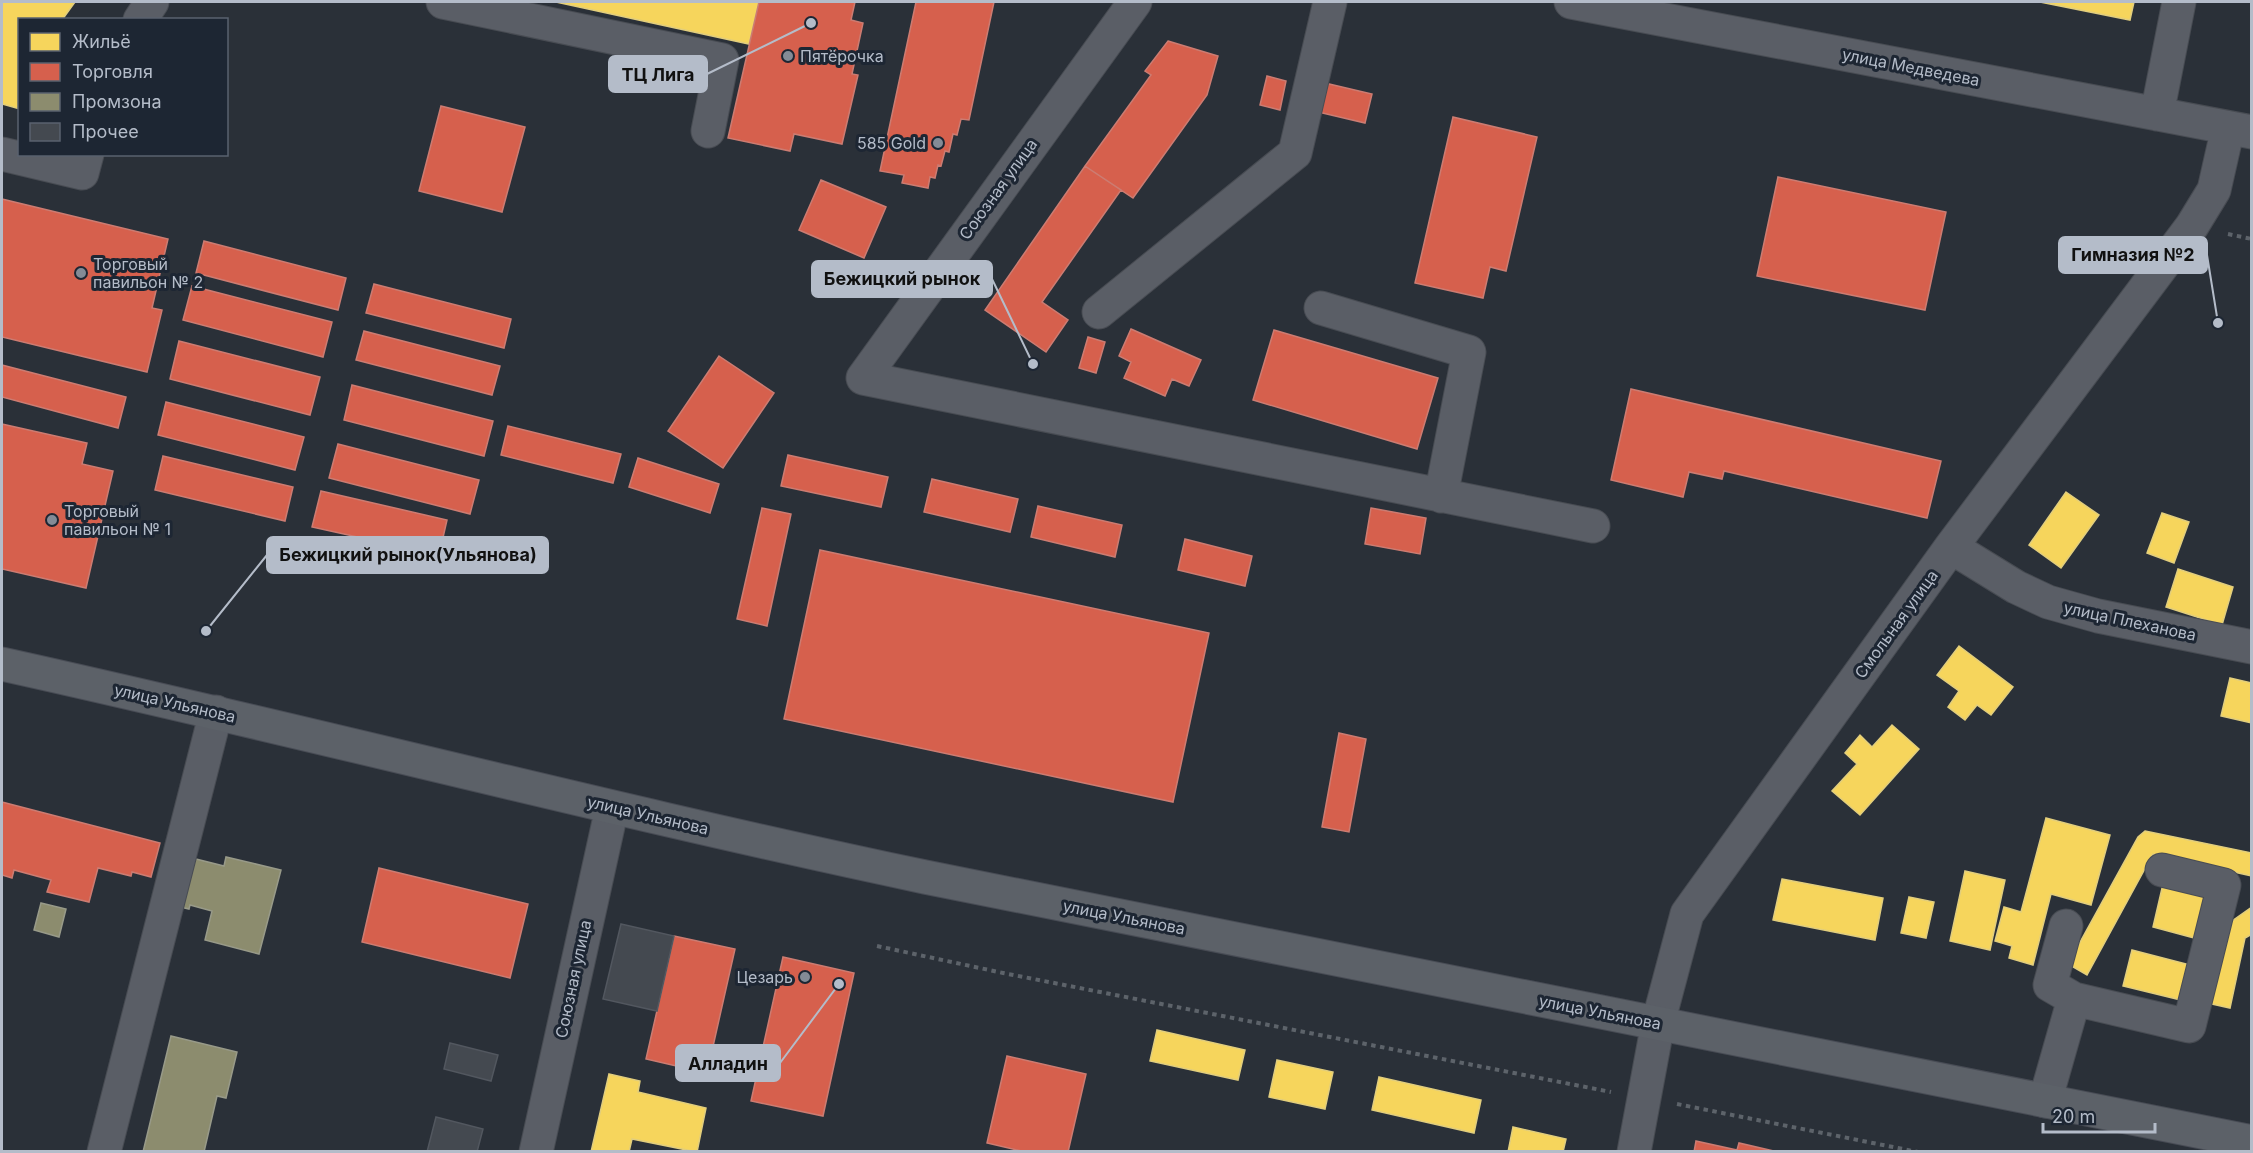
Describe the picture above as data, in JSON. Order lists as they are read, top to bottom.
{
  "streets": {
    "main road": ["улица Ульянова"],
    "street": [
      "улица Медведева",
      "Союзная улица",
      "улица Плеханова",
      "Смольная улица"
    ]
  },
  "crossings": [
    ["улица Медведева", "Смольная улица"],
    ["Союзная улица", "улица Ульянова"],
    ["улица Плеханова", "Смольная улица"],
    ["Смольная улица", "улица Ульянова"]
  ],
  "places": [
    "ТЦ Лига",
    "Пятёрочка",
    "585 Gold",
    "Торговый павильон № 2",
    "Гимназия №2",
    "Бежицкий рынок",
    "Торговый павильон № 1",
    "Бежицкий рынок(Ульянова)",
    "Цезарь",
    "Алладин"
  ],
  "legend": [
    "Жильё",
    "Торговля",
    "Промзона",
    "Прочее"
  ],
  "scale_bar": "20 m"
}
